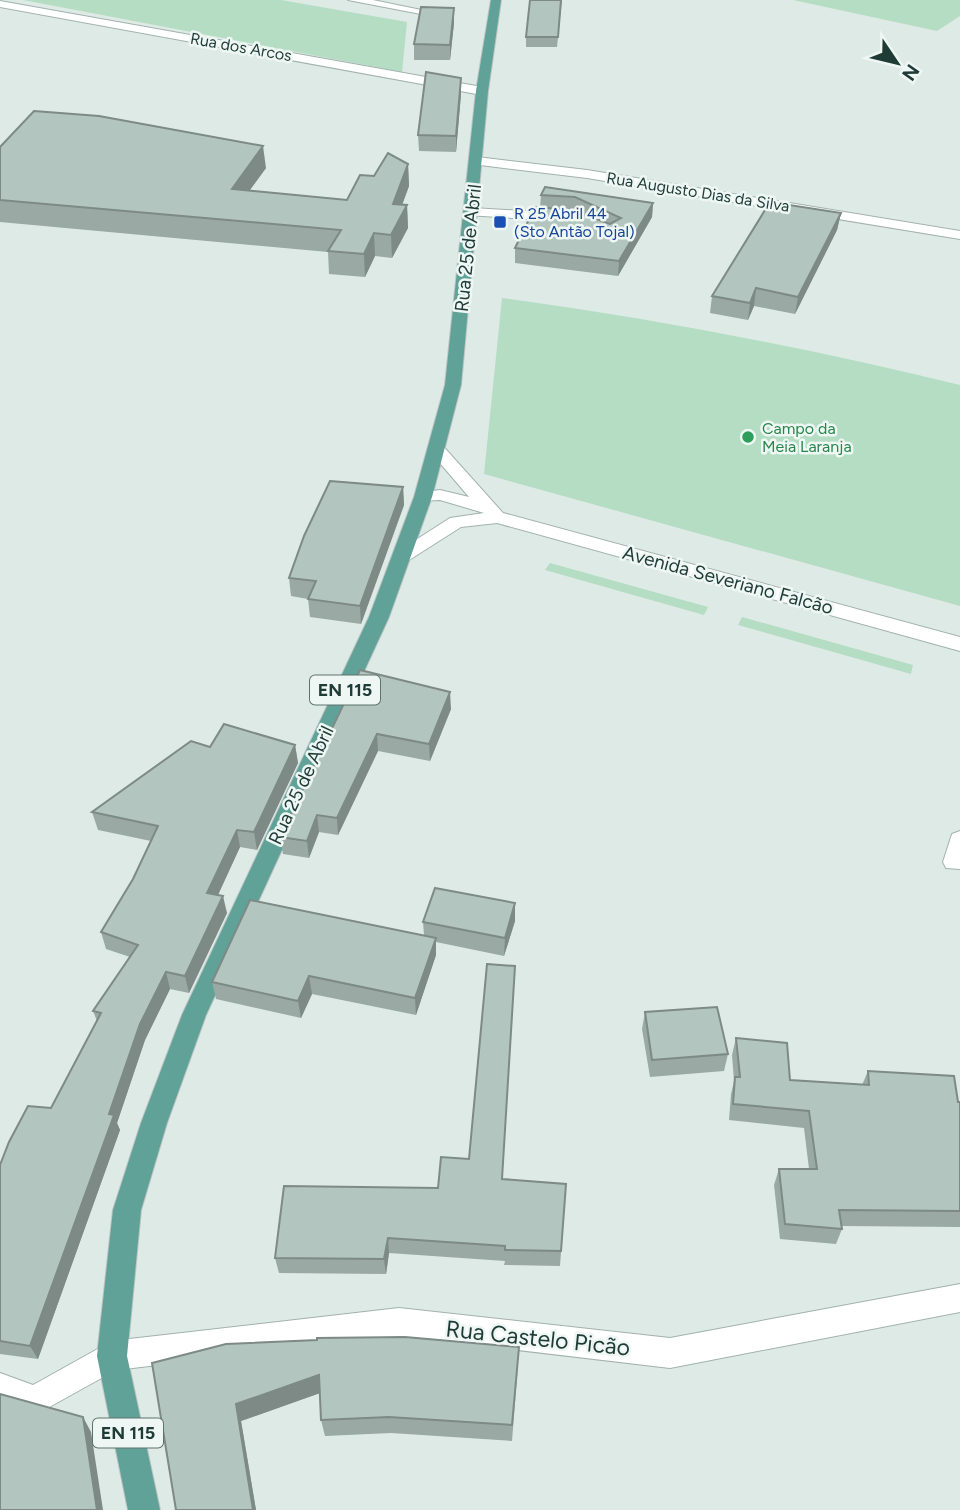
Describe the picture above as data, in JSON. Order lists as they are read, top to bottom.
{
  "streets": {
    "main road": ["Rua 25 de Abril", "EN 115"],
    "street": [
      "Rua dos Arcos",
      "Rua Augusto Dias da Silva",
      "Avenida Severiano Falcão",
      "Rua Castelo Picão"
    ]
  },
  "crossings": [
    ["Rua dos Arcos", "Rua 25 de Abril"],
    ["Rua Augusto Dias da Silva", "Rua 25 de Abril"],
    ["Rua 25 de Abril", "Avenida Severiano Falcão"],
    ["Rua 25 de Abril", "EN 115"],
    ["Rua 25 de Abril", "Rua Castelo Picão"],
    ["EN 115", "Rua Castelo Picão"]
  ],
  "places": {
    "transit": ["R 25 Abril 44 (Sto Antão Tojal)"],
    "other": ["Campo da Meia Laranja"]
  },
  "north": "bottom right"
}
